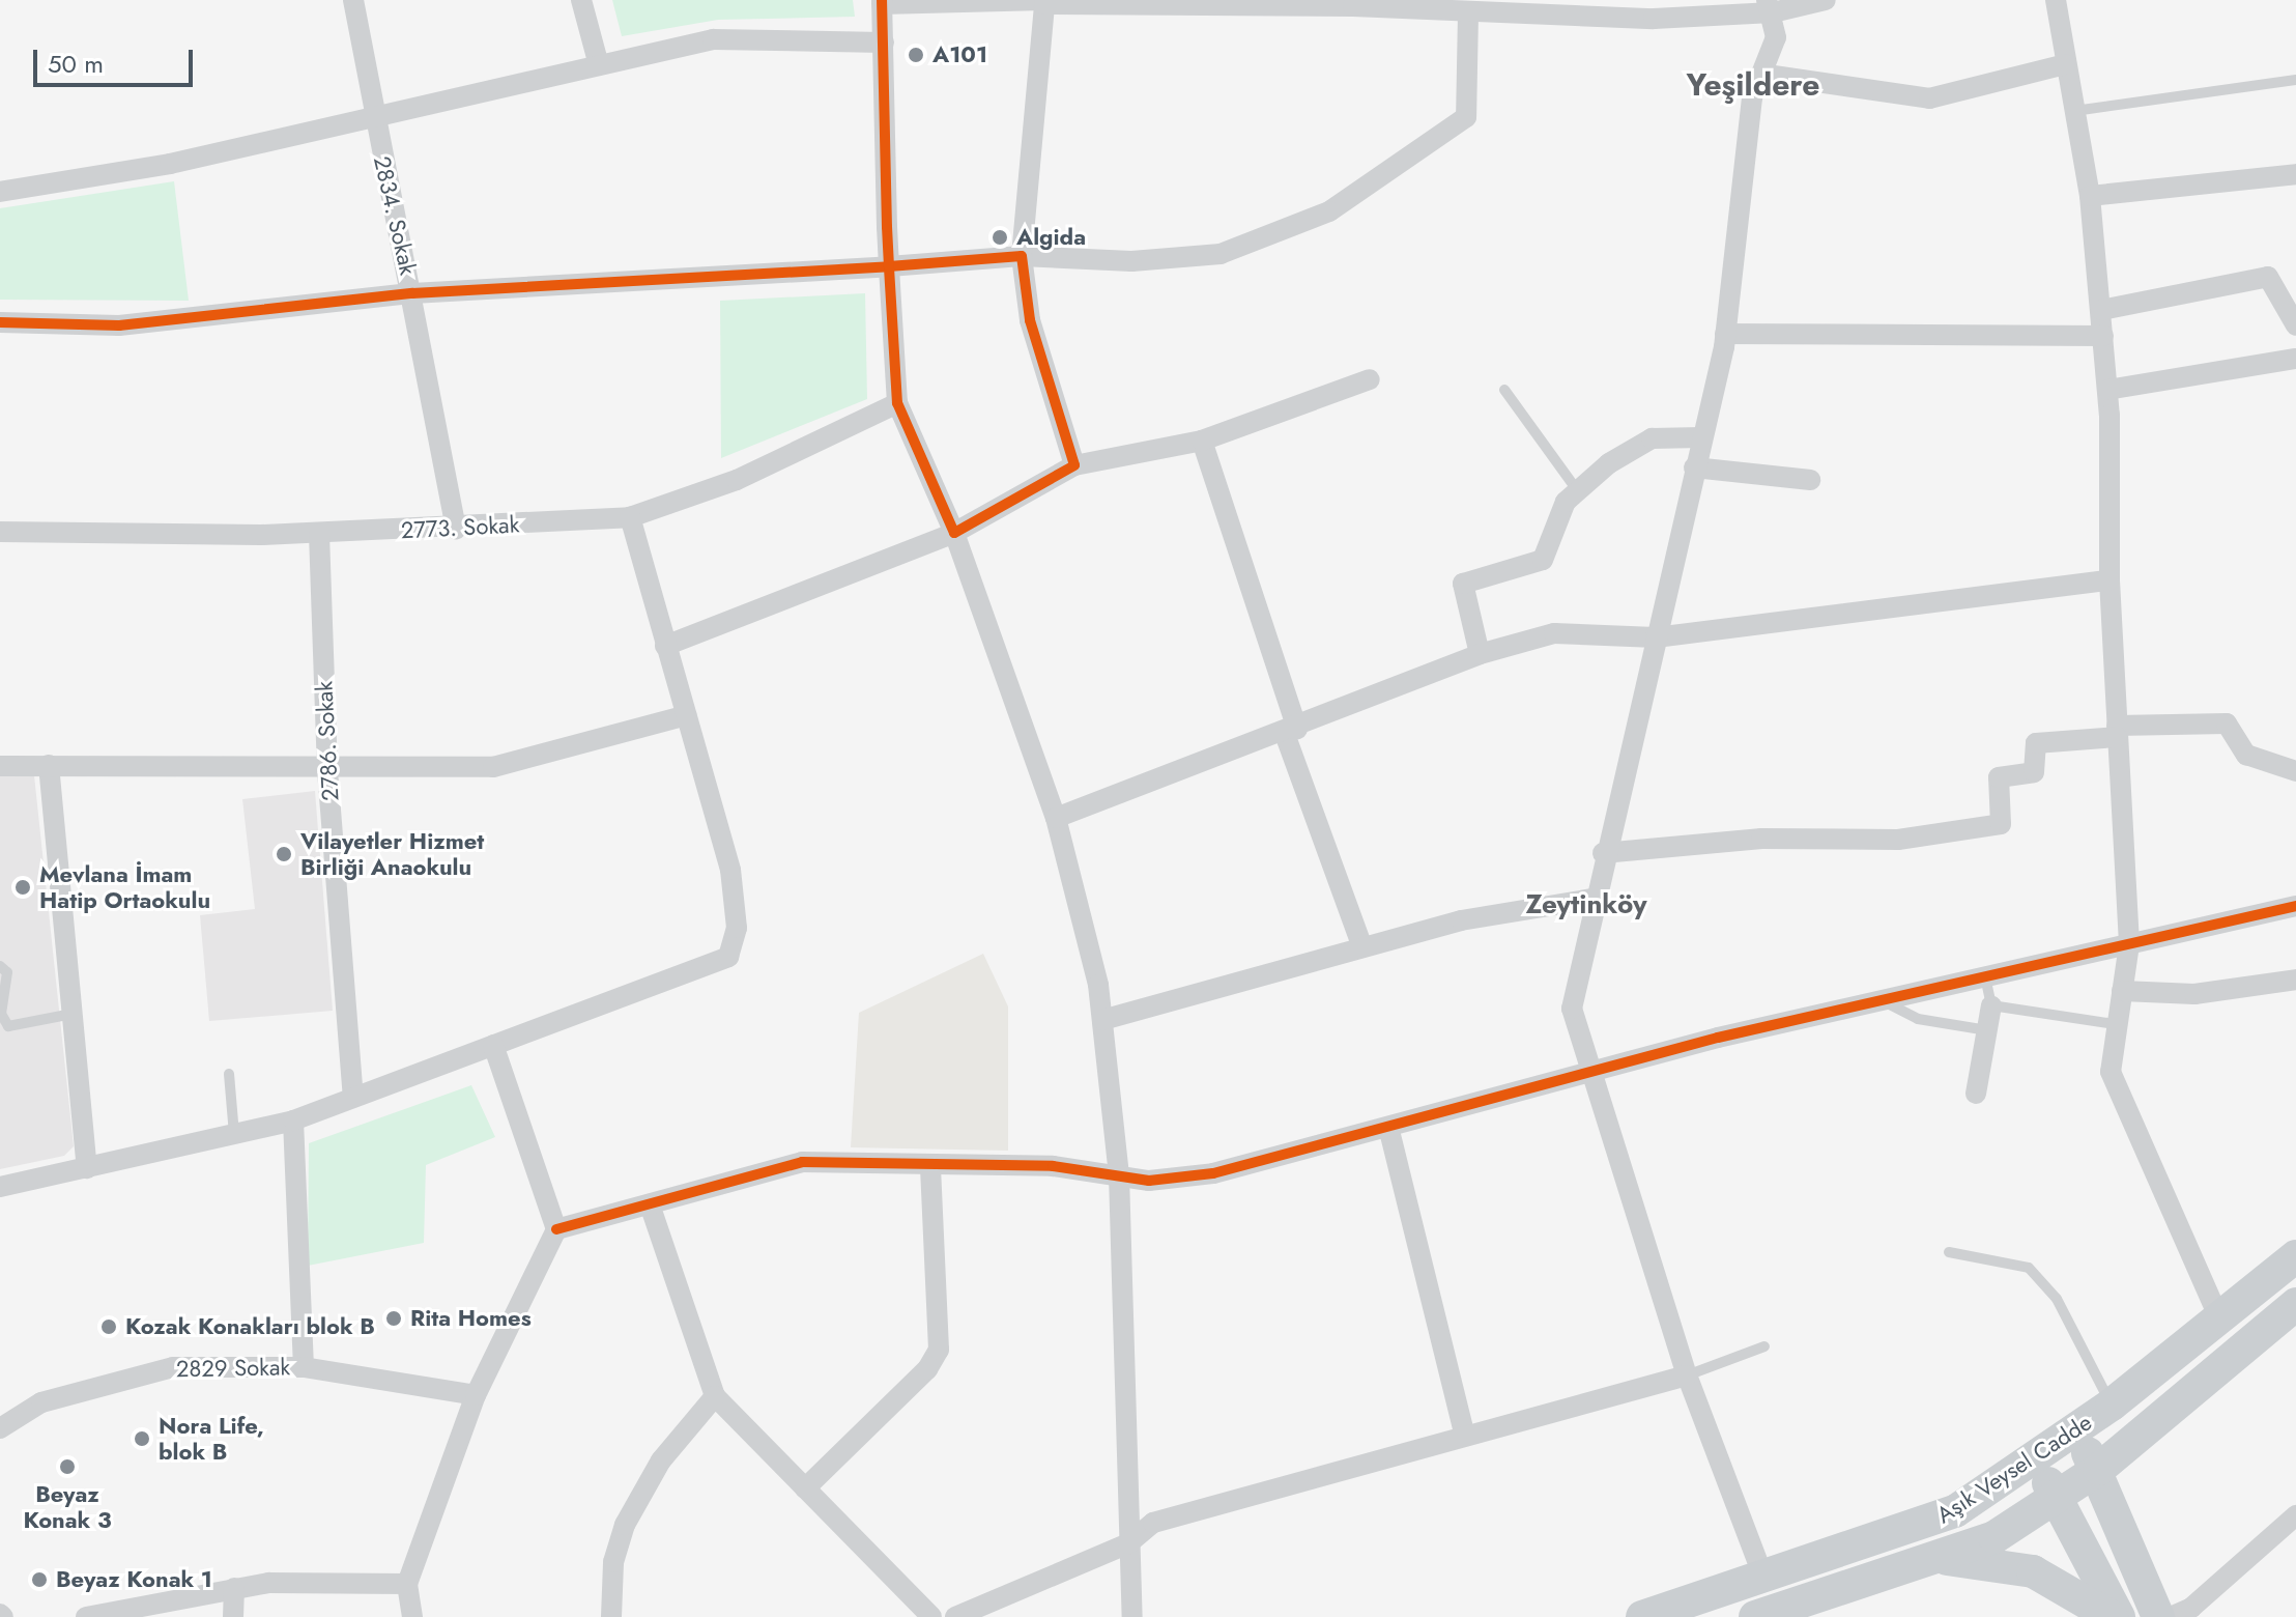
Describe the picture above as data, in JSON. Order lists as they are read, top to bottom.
{
  "streets": {
    "main road": ["Aşık Veysel Cadde"],
    "street": [
      "2834. Sokak",
      "2773. Sokak",
      "2786. Sokak",
      "2829 Sokak"
    ]
  },
  "crossings": [
    ["2834. Sokak", "2773. Sokak"],
    ["2773. Sokak", "2786. Sokak"]
  ],
  "districts": ["Yeşildere", "Zeytinköy"],
  "places": [
    "A101",
    "Algida",
    "Vilayetler Hizmet Birliği Anaokulu",
    "Mevlana İmam Hatip Ortaokulu",
    "Rita Homes",
    "Kozak Konakları blok B",
    "Nora Life, blok B",
    "Beyaz Konak 3",
    "Beyaz Konak 1"
  ],
  "scale_bar": "50 m"
}
